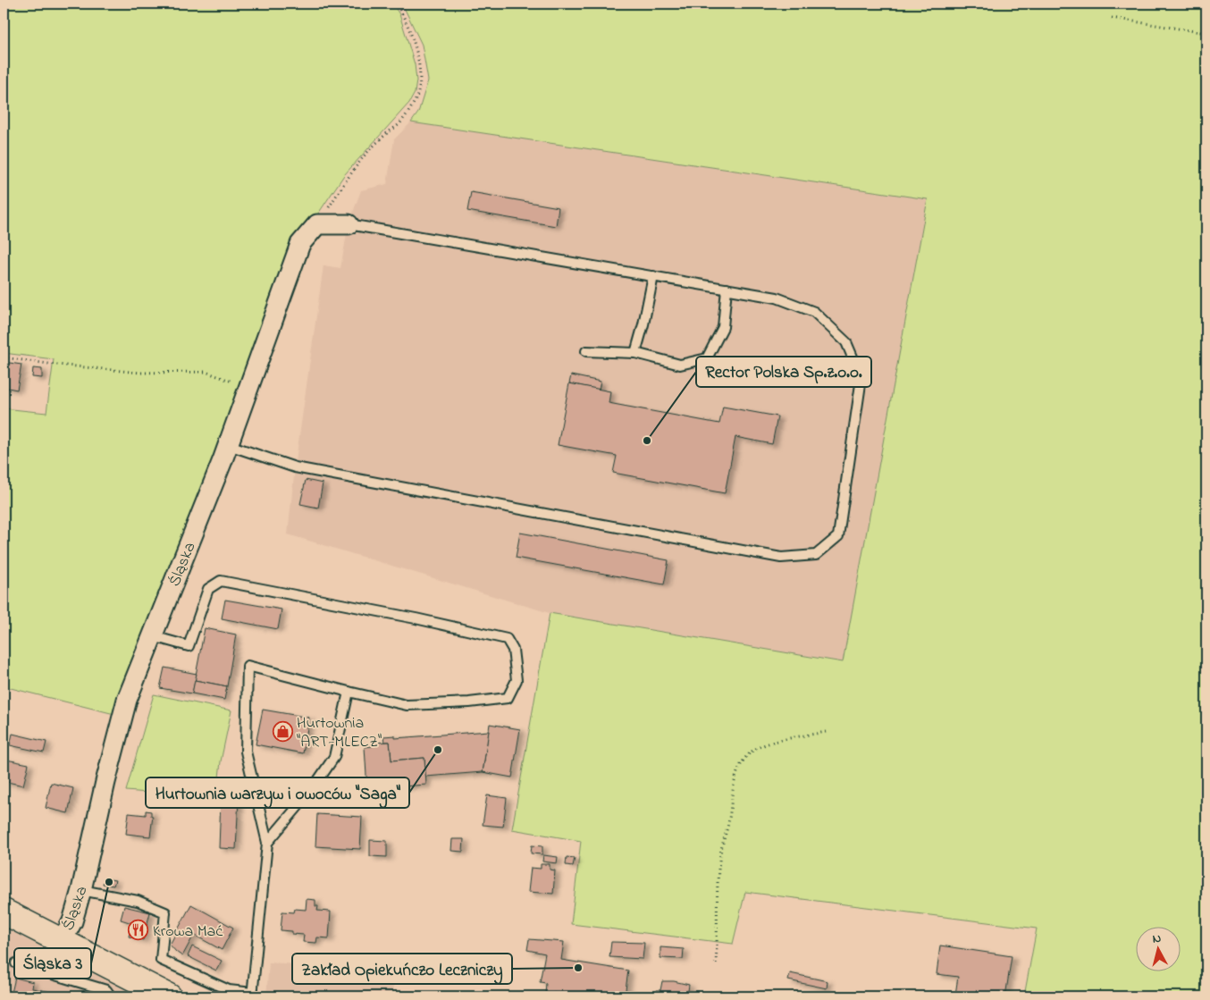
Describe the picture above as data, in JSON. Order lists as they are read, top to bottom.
{
  "streets": {
    "main road": ["Śląska"]
  },
  "places": {
    "other": [
      "Rector Polska Sp.z.o.o.",
      "Hurtownia warzyw i owoców \"Saga\"",
      "Śląska 3",
      "Zakład Opiekuńczo Leczniczy"
    ],
    "shop": ["Hurtownia \"ART-MLECZ\""],
    "restaurant": ["Krowa Mać"]
  },
  "north": "top"
}
